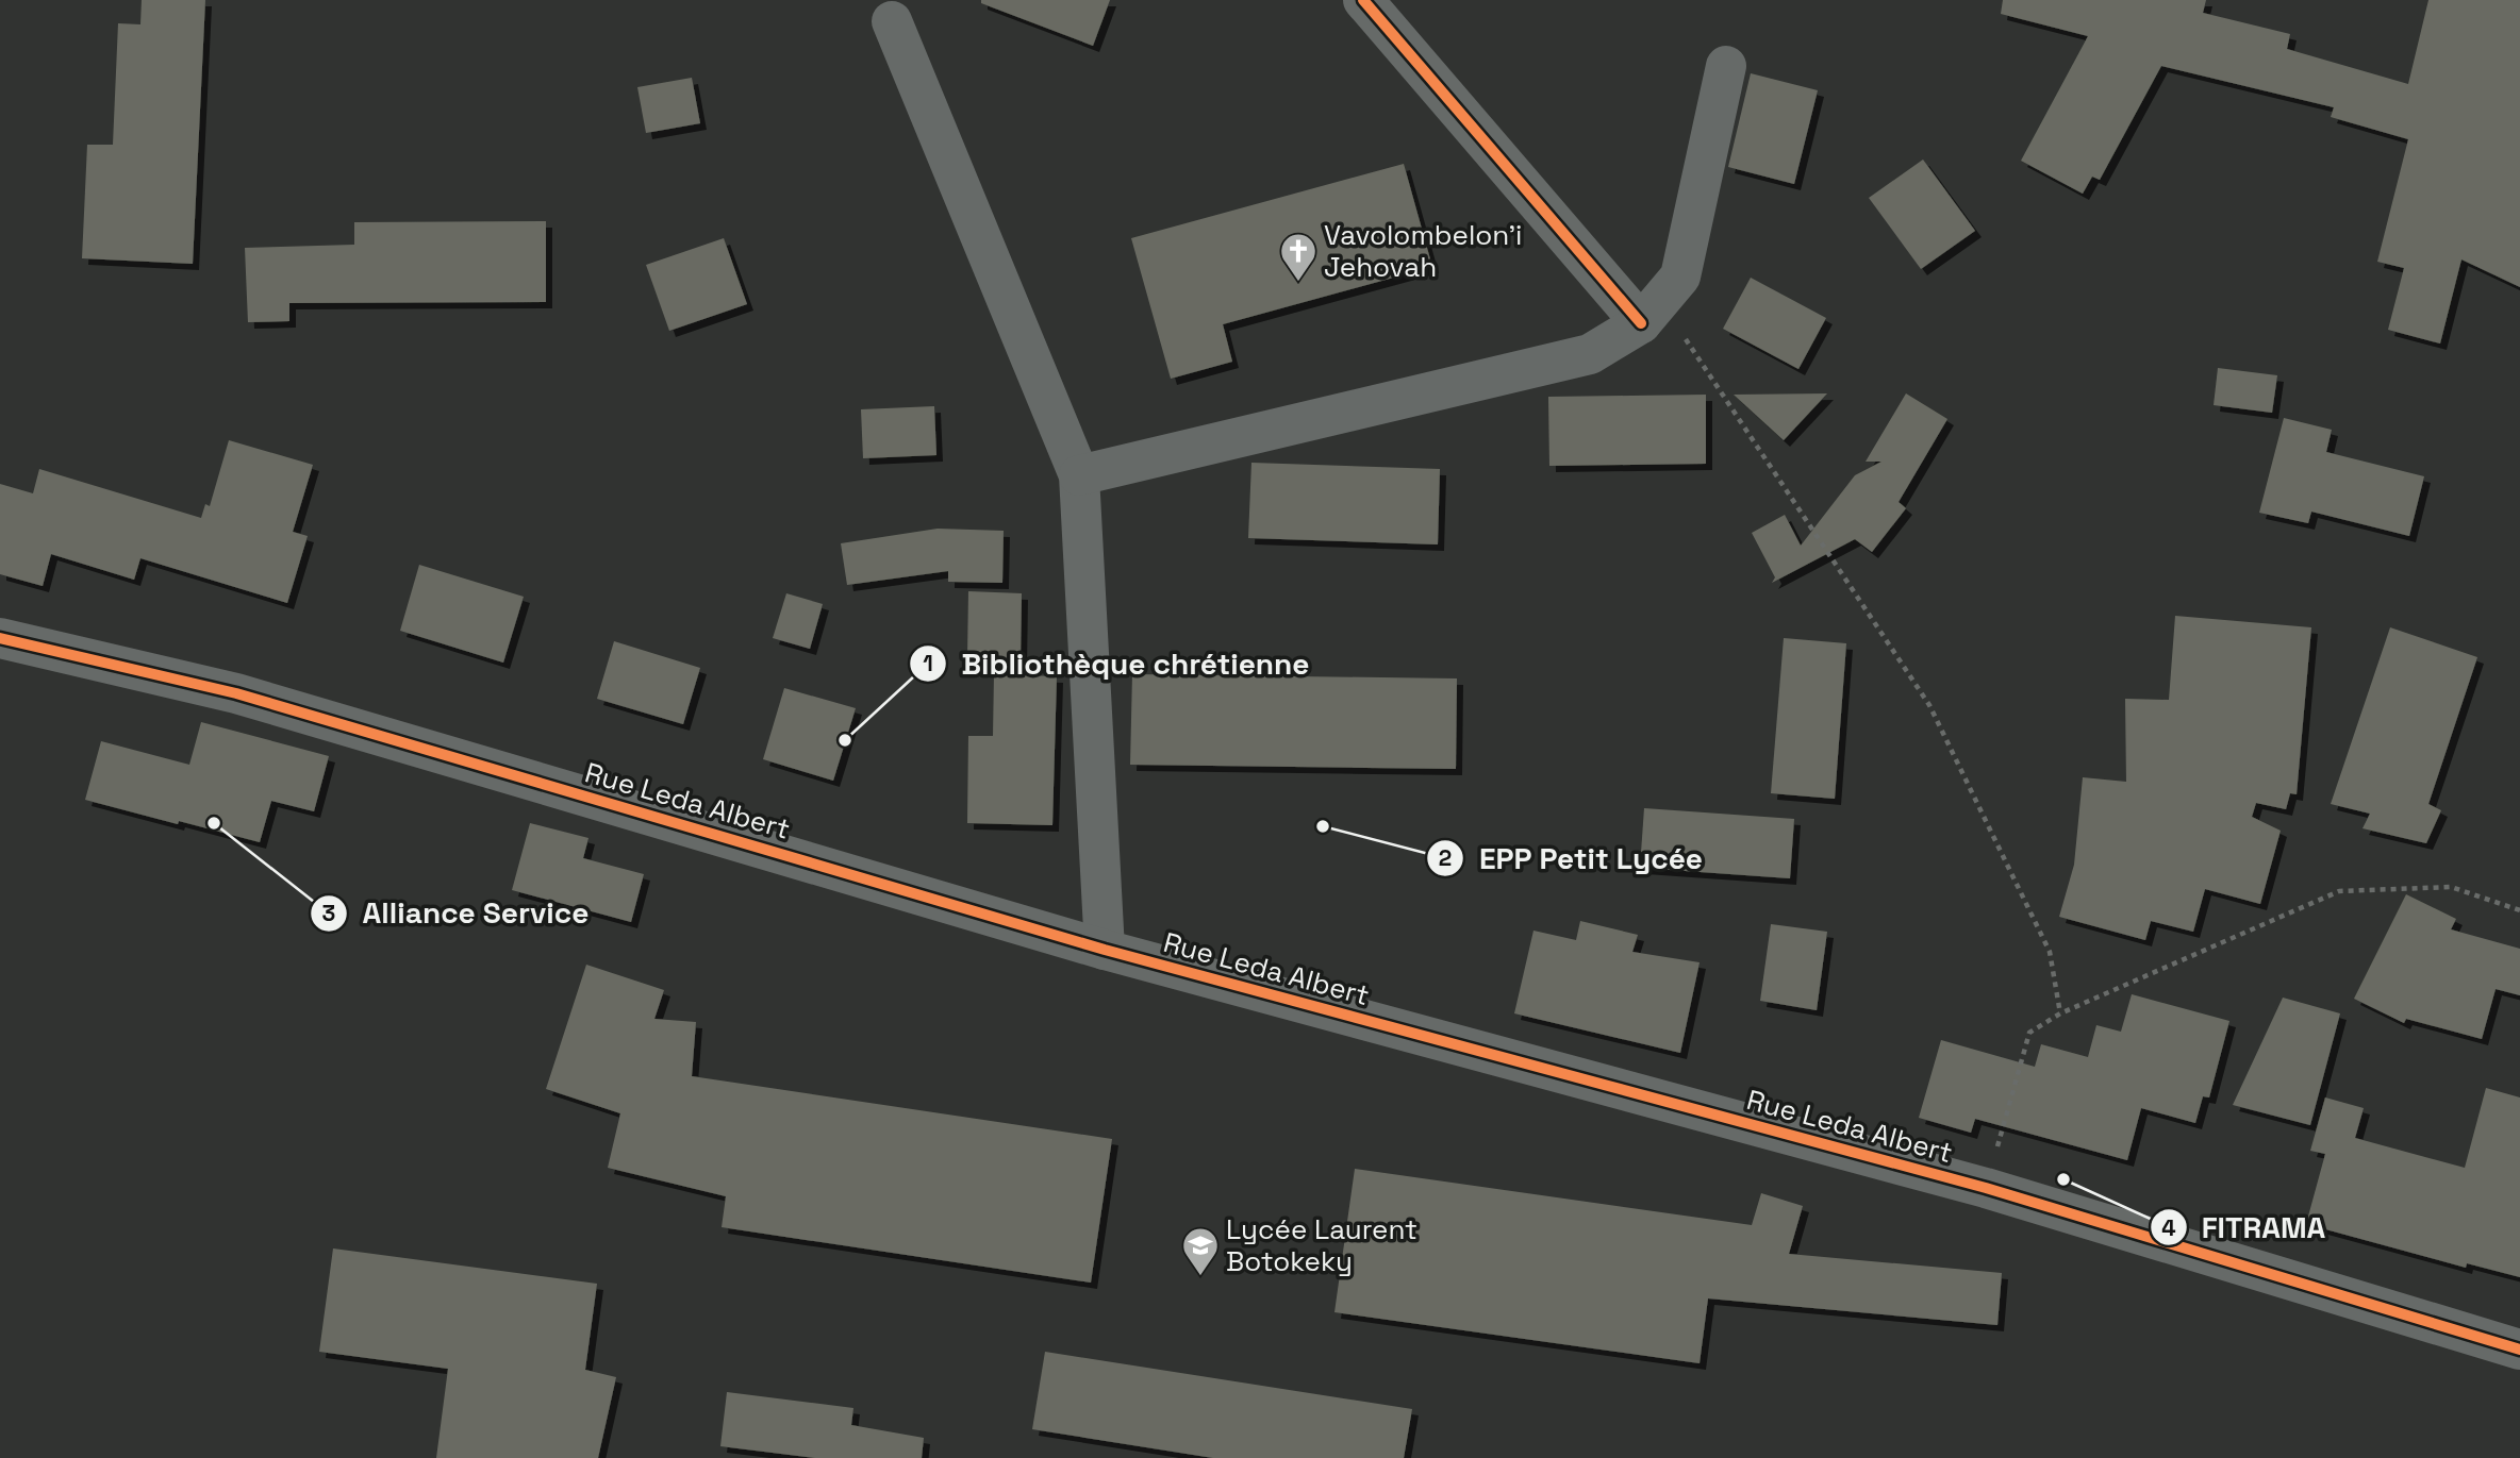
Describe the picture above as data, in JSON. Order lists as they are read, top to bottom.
{
  "streets": {
    "street": ["Rue Leda Albert"]
  },
  "places": {
    "church": ["Vavolombelon'i Jehovah"],
    "other": [
      "Bibliothèque chrétienne",
      "Alliance Service",
      "EPP Petit Lycée",
      "FITRAMA"
    ],
    "school or university": ["Lycée Laurent Botokeky"]
  }
}
